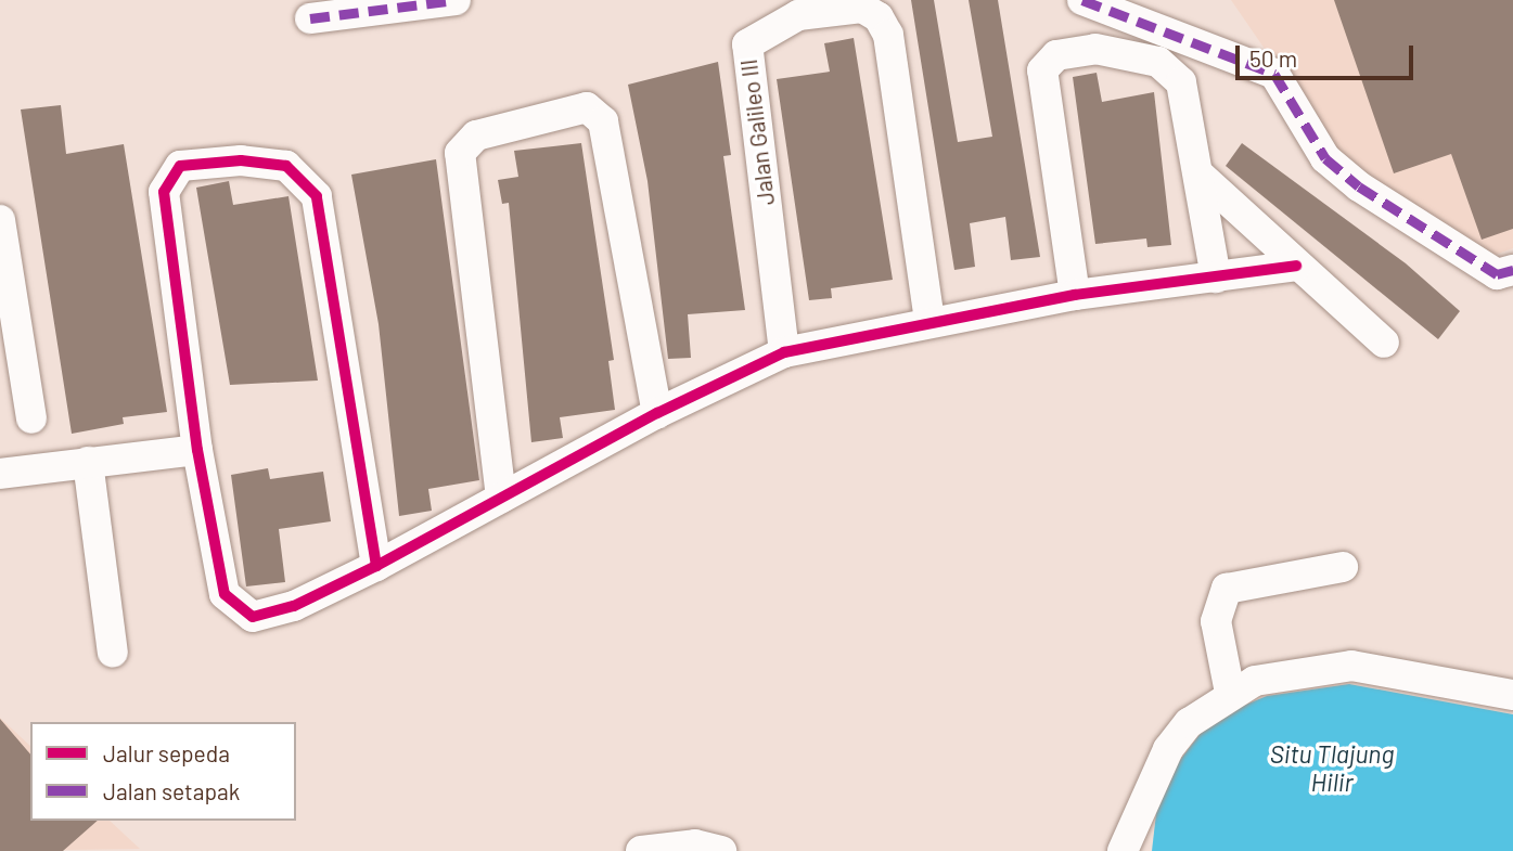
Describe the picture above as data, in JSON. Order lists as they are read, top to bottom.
{
  "streets": {
    "street": ["Jalan Galileo III"]
  },
  "water": ["Situ Tlajung Hilir"],
  "legend": ["Jalur sepeda", "Jalan setapak"],
  "scale_bar": "50 m"
}
